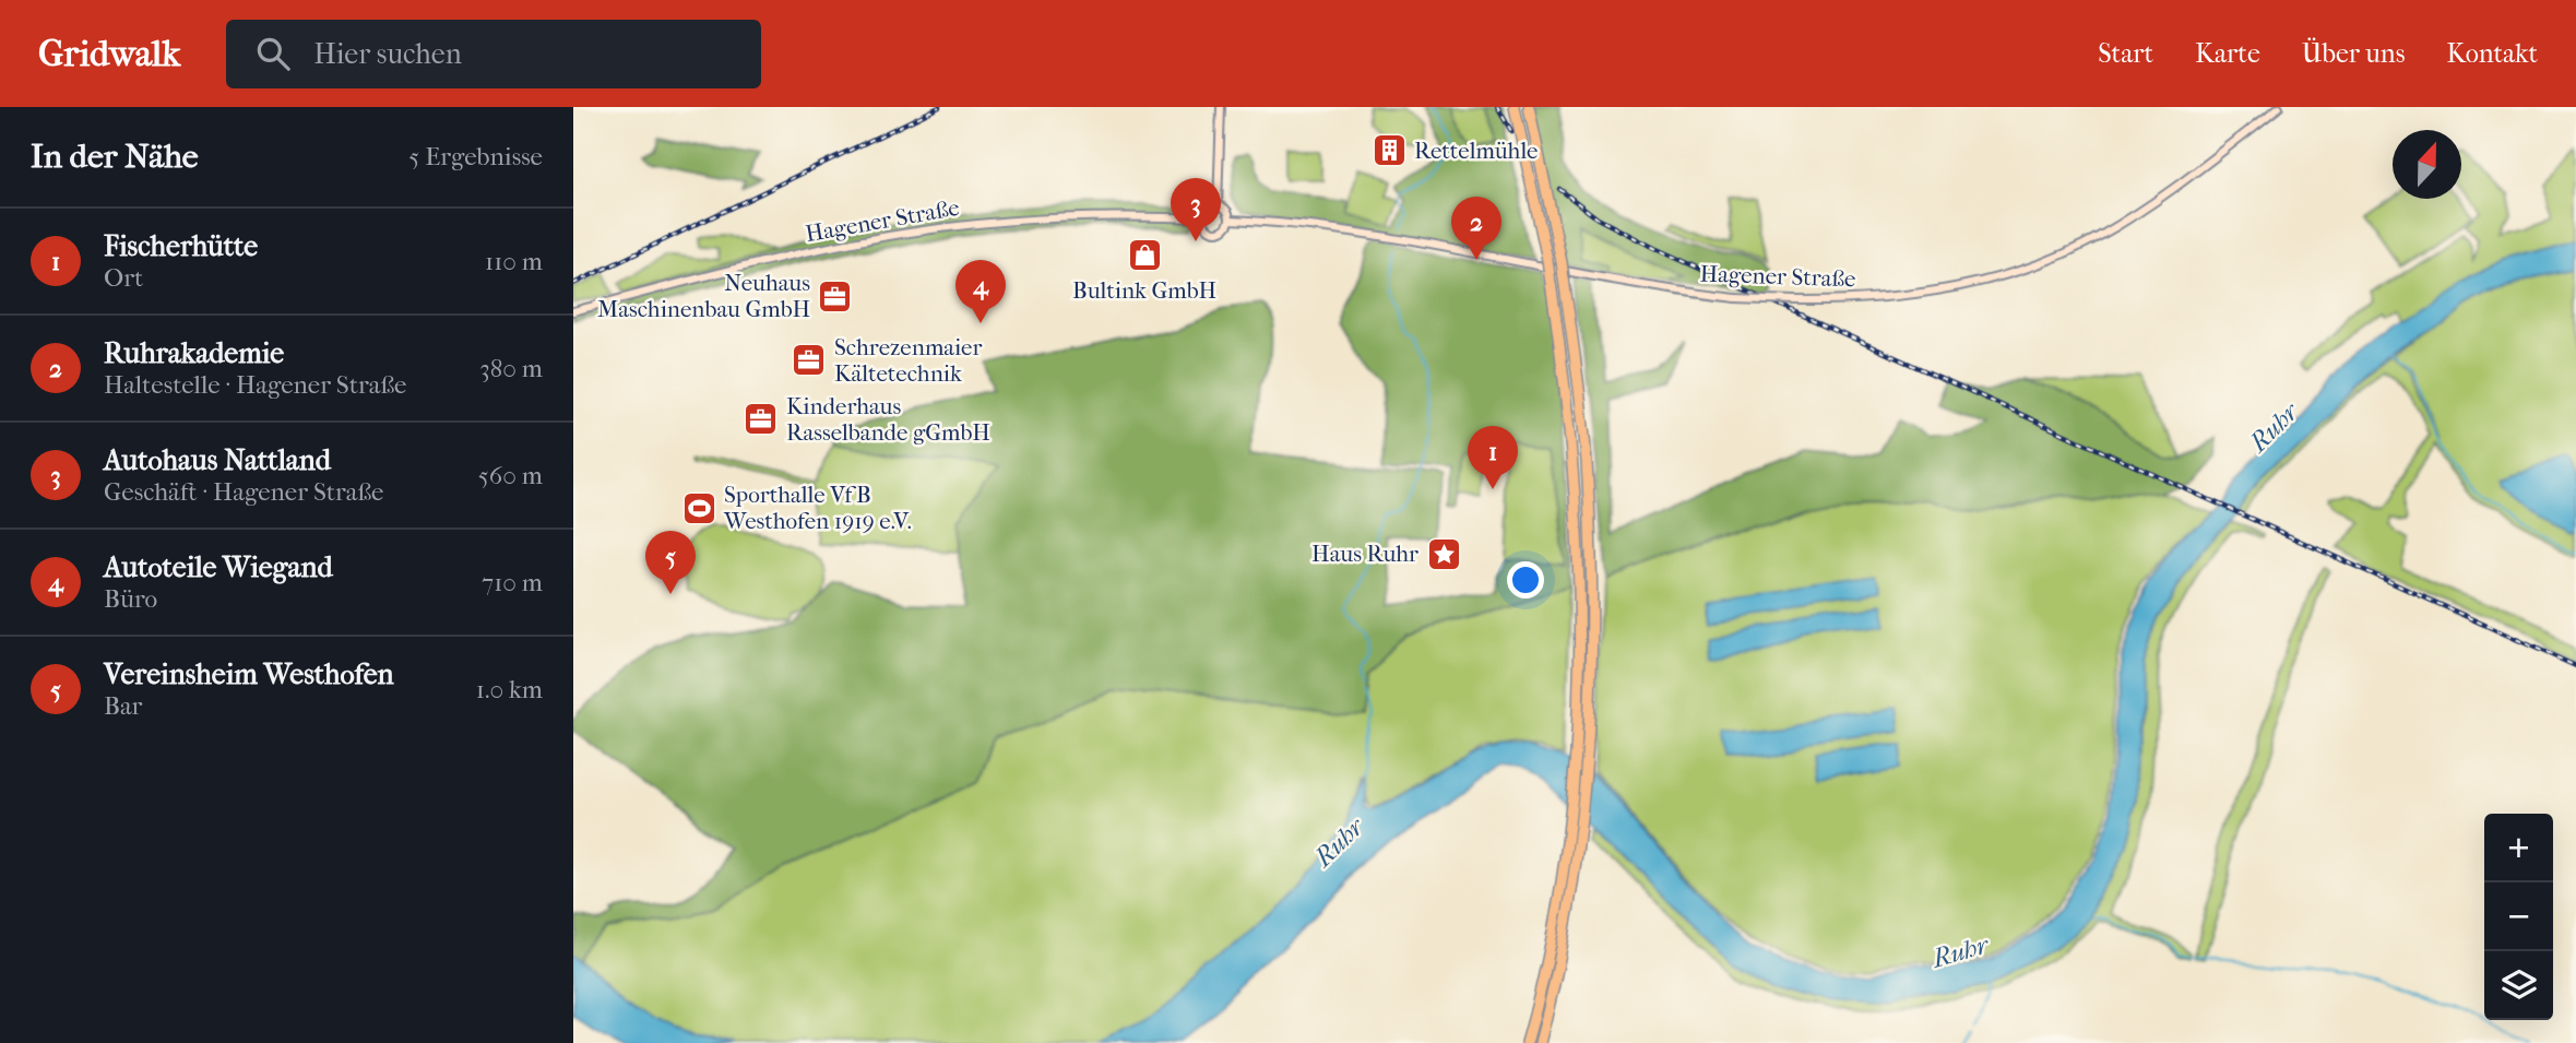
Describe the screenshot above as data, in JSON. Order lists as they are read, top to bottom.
{
  "streets": {
    "main road": ["Hagener Straße"]
  },
  "water": ["Ruhr"],
  "places": {
    "building": ["Rettelmühle"],
    "shop": ["Bultink GmbH"],
    "office": ["Neuhaus Maschinenbau GmbH", "Schrezenmaier Kältetechnik", "Kinderhaus Rasselbande gGmbH"],
    "sports": ["Sporthalle VfB Westhofen 1919 e.V."],
    "place": ["Haus Ruhr"]
  },
  "north": "top",
  "page": {
    "header": "Gridwalk",
    "search": "Hier suchen",
    "nav": [
      "Start",
      "Karte",
      "Über uns",
      "Kontakt"
    ],
    "heading": ["In der Nähe", "5 Ergebnisse"],
    "pins": [
      "3",
      "2",
      "4",
      "1",
      "5"
    ],
    "list": [
      {
        "mark": "1",
        "name": "Fischerhütte",
        "note": "Ort",
        "value": "110 m"
      },
      {
        "mark": "2",
        "name": "Ruhrakademie",
        "note": "Haltestelle · Hagener Straße",
        "value": "380 m"
      },
      {
        "mark": "3",
        "name": "Autohaus Nattland",
        "note": "Geschäft · Hagener Straße",
        "value": "560 m"
      },
      {
        "mark": "4",
        "name": "Autoteile Wiegand",
        "note": "Büro",
        "value": "710 m"
      },
      {
        "mark": "5",
        "name": "Vereinsheim Westhofen",
        "note": "Bar",
        "value": "1.0 km"
      }
    ],
    "map_buttons": ["+", "−"]
  }
}
